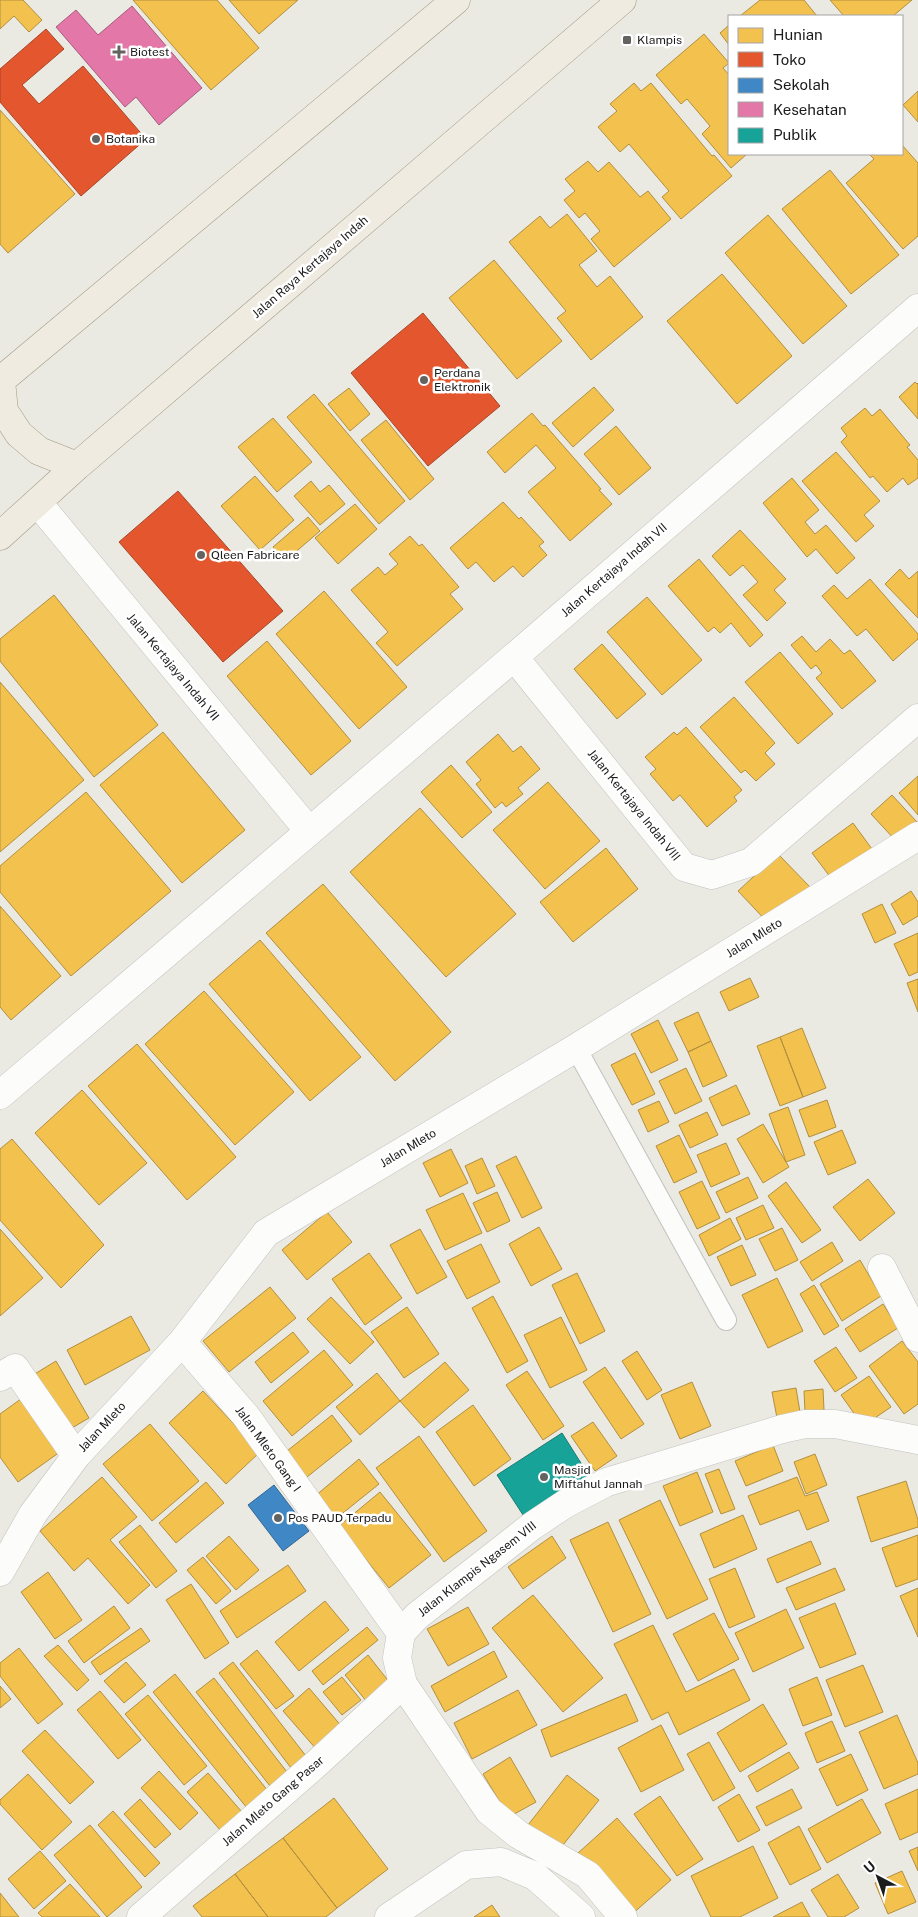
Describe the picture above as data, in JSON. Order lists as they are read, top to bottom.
{
  "streets": {
    "main road": ["Jalan Raya Kertajaya Indah"],
    "street": [
      "Jalan Kertajaya Indah VII",
      "Jalan Kertajaya Indah VIII",
      "Jalan Mleto",
      "Jalan Mleto Gang I",
      "Jalan Klampis Ngasem VIII",
      "Jalan Mleto Gang Pasar"
    ]
  },
  "crossings": [
    ["Jalan Raya Kertajaya Indah", "Jalan Kertajaya Indah VII"],
    ["Jalan Kertajaya Indah VII", "Jalan Kertajaya Indah VIII"],
    ["Jalan Mleto", "Jalan Mleto Gang I"],
    ["Jalan Mleto Gang I", "Jalan Klampis Ngasem VIII"]
  ],
  "places": {
    "transit": ["Klampis"],
    "health": ["Biotest"],
    "other": [
      "Botanika",
      "Perdana Elektronik",
      "Qleen Fabricare",
      "Masjid Miftahul Jannah",
      "Pos PAUD Terpadu"
    ]
  },
  "legend": [
    "Hunian",
    "Toko",
    "Sekolah",
    "Kesehatan",
    "Publik"
  ],
  "north": "top left"
}
